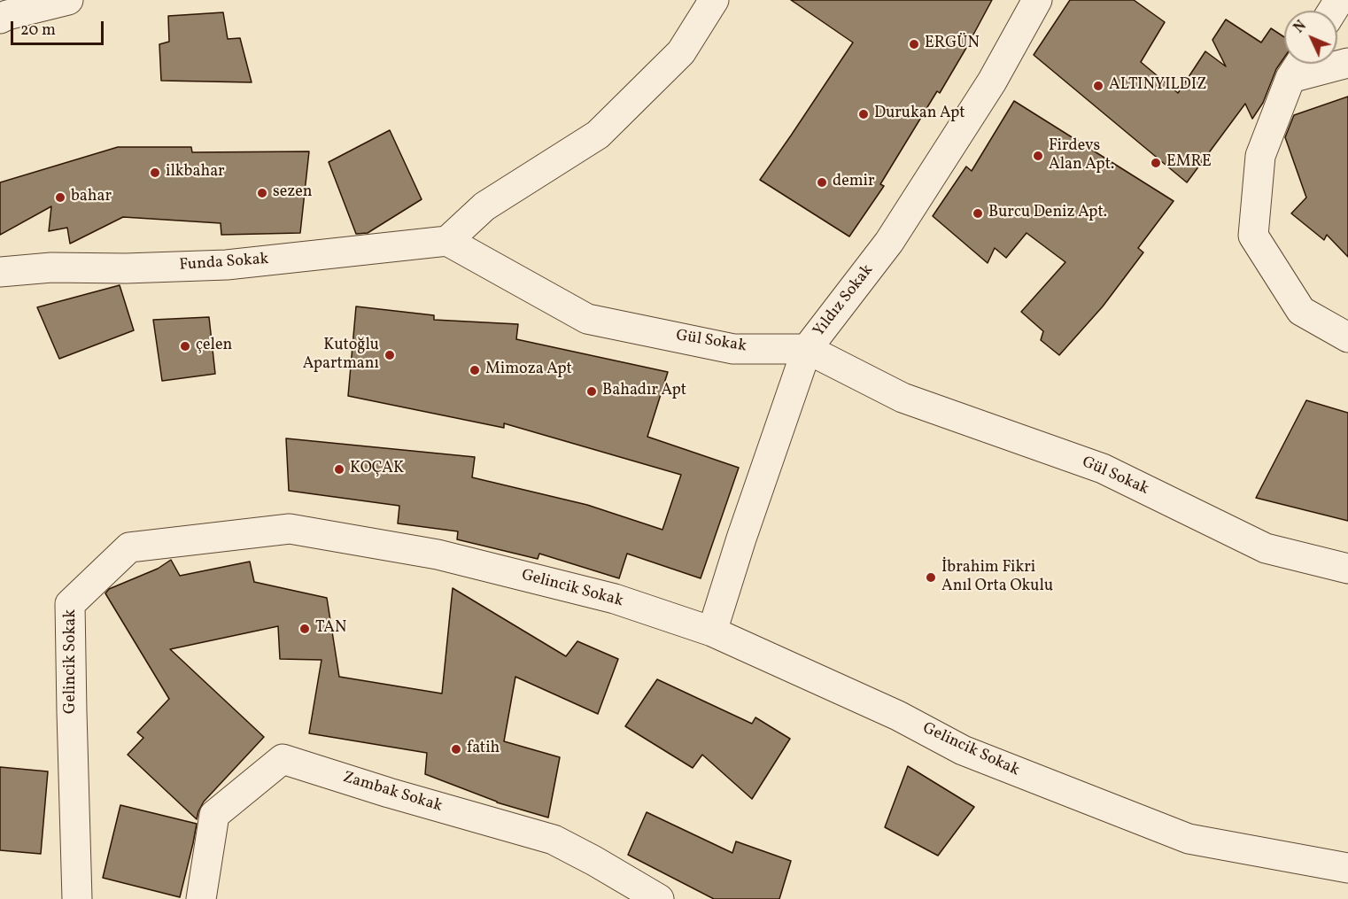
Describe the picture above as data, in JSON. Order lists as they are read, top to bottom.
{
  "streets": {
    "street": [
      "Funda Sokak",
      "Yıldız Sokak",
      "Gül Sokak",
      "Gelincik Sokak",
      "Zambak Sokak"
    ]
  },
  "crossings": [
    ["Funda Sokak", "Gül Sokak"],
    ["Yıldız Sokak", "Gül Sokak"],
    ["Yıldız Sokak", "Gelincik Sokak"]
  ],
  "places": [
    "ERGÜN",
    "ALTINYILDIZ",
    "Durukan Apt",
    "Firdevs Alan Apt.",
    "EMRE",
    "ilkbahar",
    "demir",
    "sezen",
    "bahar",
    "Burcu Deniz Apt.",
    "çelen",
    "Kutoğlu Apartmanı",
    "Mimoza Apt",
    "Bahadır Apt",
    "KOÇAK",
    "İbrahim Fikri Anıl Orta Okulu",
    "TAN",
    "fatih"
  ],
  "scale_bar": "20 m",
  "north": "top left"
}
